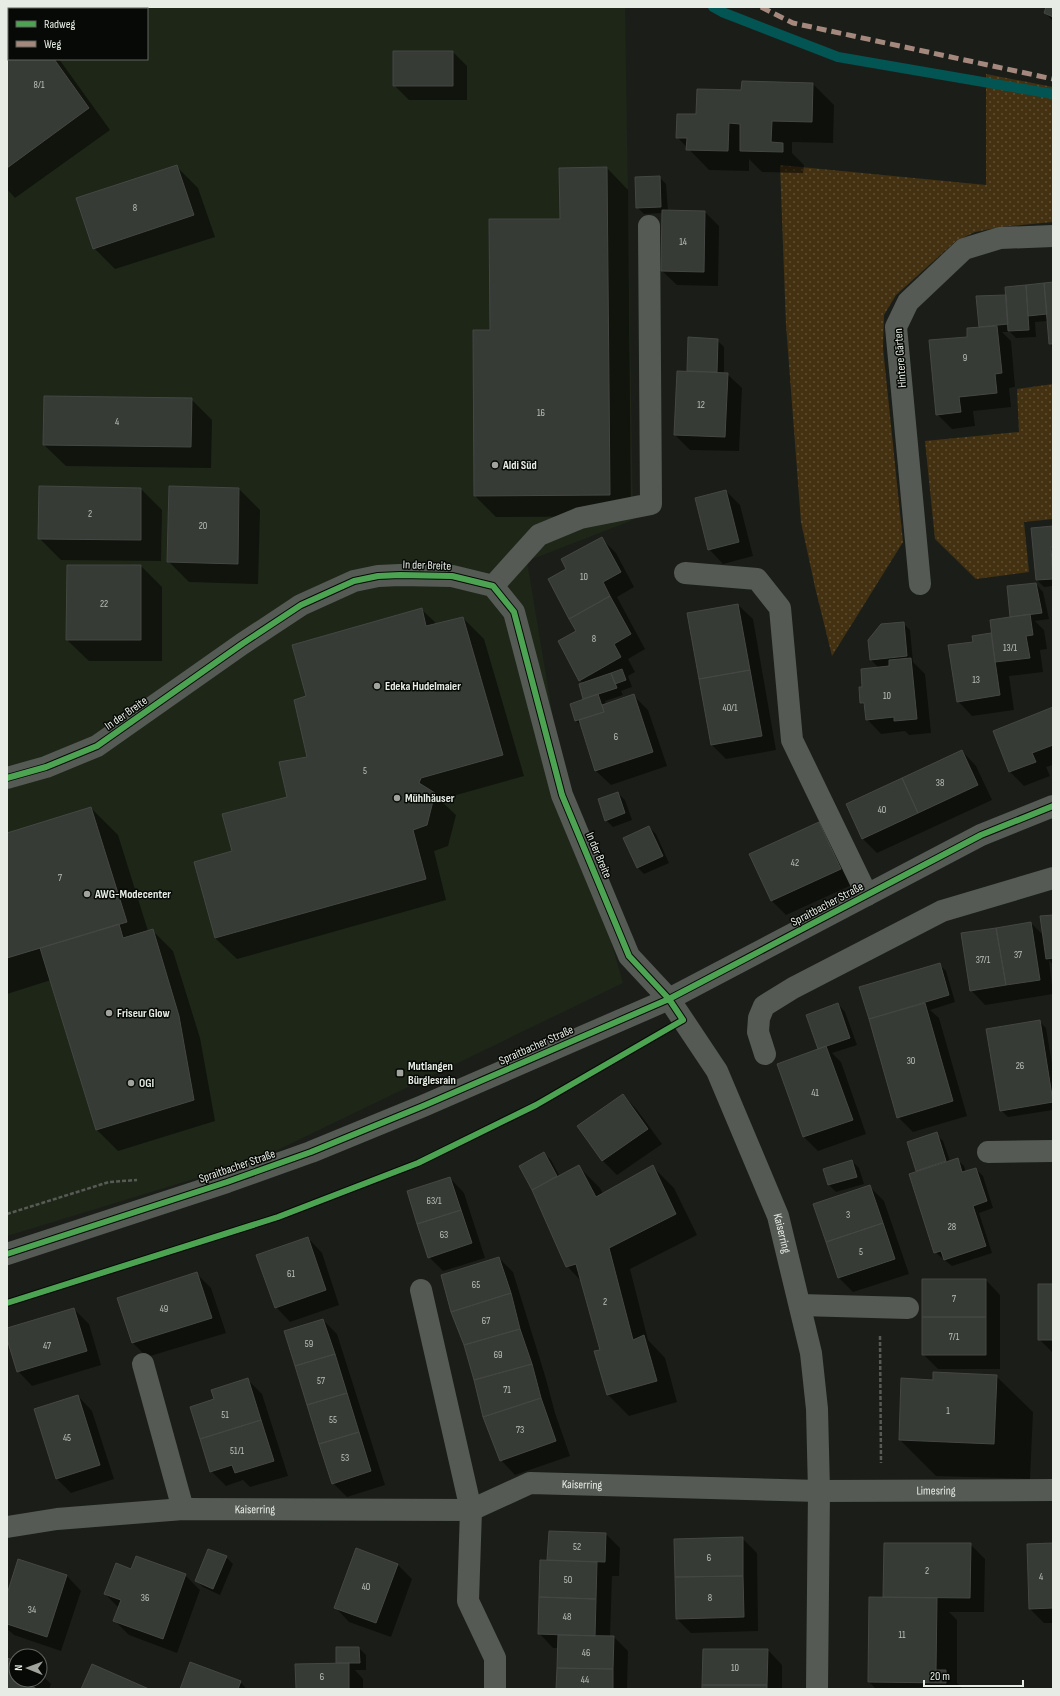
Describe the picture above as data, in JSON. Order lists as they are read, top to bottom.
{
  "streets": {
    "street": [
      "Hintere Gärten",
      "In der Breite",
      "Spraitbacher Straße",
      "Kaiserring",
      "Limesring"
    ]
  },
  "crossings": [
    ["In der Breite", "Spraitbacher Straße"],
    ["In der Breite", "Kaiserring"],
    ["Spraitbacher Straße", "Kaiserring"],
    ["Kaiserring", "Limesring"]
  ],
  "places": {
    "other": [
      "Aldi Süd",
      "Edeka Hudelmaier",
      "Mühlhäuser",
      "AWG-Modecenter",
      "Friseur Glow",
      "OGI"
    ],
    "transit": ["Mutlangen Bürglesrain"]
  },
  "house_numbers": [
    "8/1",
    "8",
    "14",
    "9",
    "12",
    "16",
    "4",
    "2",
    "20",
    "10",
    "22",
    "8",
    "13/1",
    "13",
    "10",
    "40/1",
    "6",
    "5",
    "38",
    "40",
    "42",
    "7",
    "37",
    "37/1",
    "30",
    "26",
    "41",
    "63/1",
    "3",
    "28",
    "63",
    "5",
    "61",
    "65",
    "7",
    "2",
    "49",
    "67",
    "7/1",
    "59",
    "47",
    "69",
    "57",
    "71",
    "1",
    "51",
    "55",
    "73",
    "45",
    "51/1",
    "53",
    "52",
    "6",
    "2",
    "4",
    "50",
    "40",
    "36",
    "8",
    "34",
    "48",
    "11",
    "46",
    "10",
    "6",
    "44"
  ],
  "legend": ["Radweg", "Weg"],
  "scale_bar": "20 m",
  "north": "left"
}
